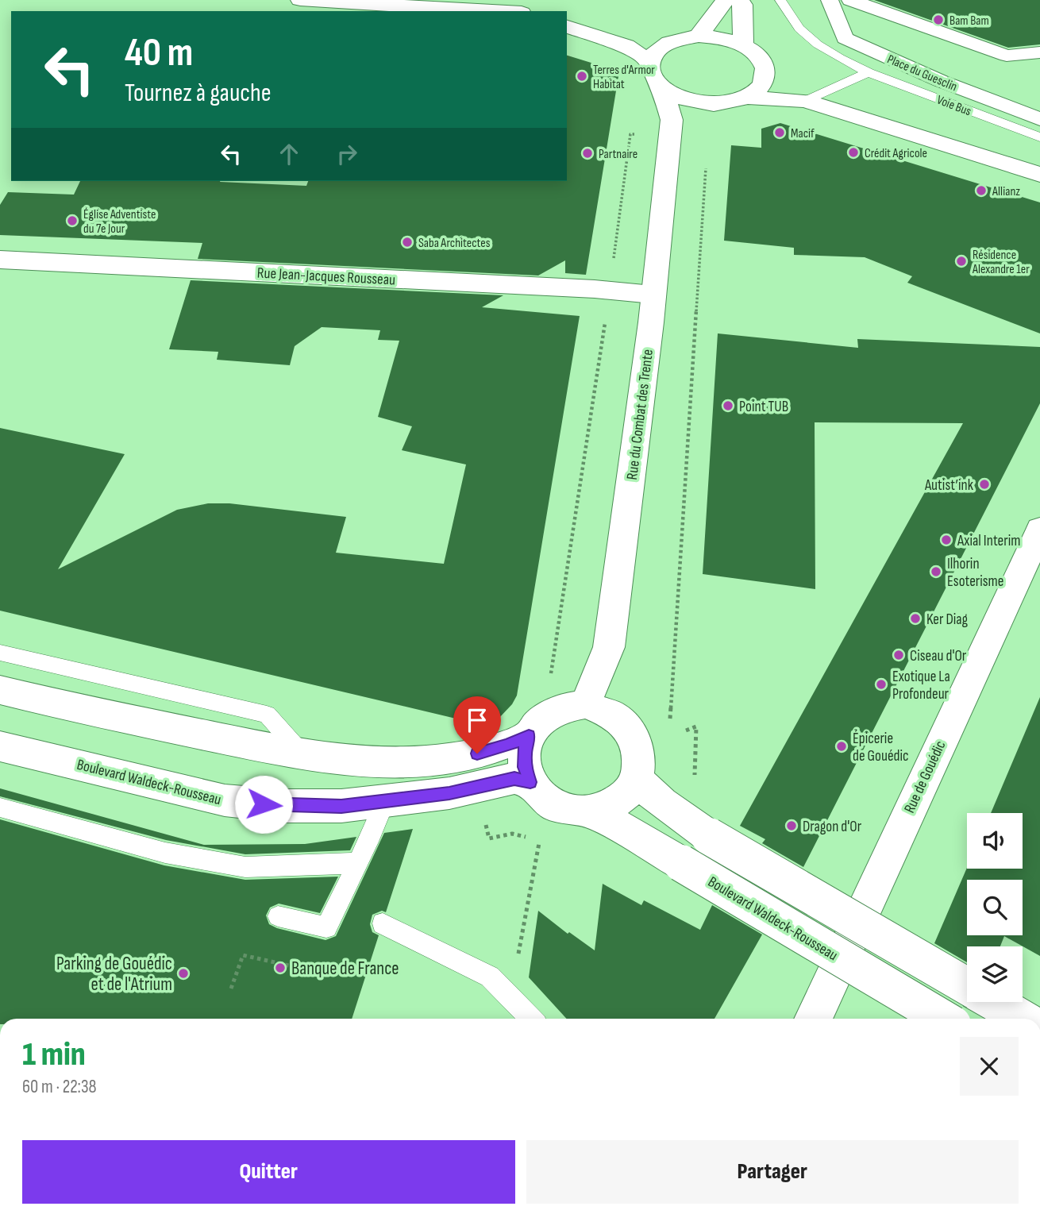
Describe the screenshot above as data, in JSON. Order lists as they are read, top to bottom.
{
  "streets": {
    "main road": [
      "Rue Jean-Jacques Rousseau",
      "Rue du Combat des Trente",
      "Rue de Gouédic",
      "Boulevard Waldeck-Rousseau"
    ],
    "street": ["Place du Guesclin"],
    "lane": ["Voie Bus"]
  },
  "crossings": [
    ["Rue Jean-Jacques Rousseau", "Rue du Combat des Trente"],
    ["Rue du Combat des Trente", "Boulevard Waldeck-Rousseau"]
  ],
  "places": [
    "Bam Bam",
    "Terres d'Armor Habitat",
    "Macif",
    "Crédit Agricole",
    "Partnaire",
    "Allianz",
    "Église Adventiste du 7e Jour",
    "Saba Architectes",
    "Résidence Alexandre 1er",
    "Point TUB",
    "Autist’ink",
    "Axial Interim",
    "Ilhorin Esoterisme",
    "Ker Diag",
    "Ciseau d'Or",
    "Exotique La Profondeur",
    "Épicerie de Gouédic",
    "Dragon d'Or",
    "Banque de France",
    "Parking de Gouédic et de l'Atrium"
  ],
  "page": {
    "turn": ["40 m", "Tournez à gauche"],
    "heading": ["1 min", "60 m · 22:38"],
    "buttons": ["Quitter", "Partager"]
  }
}
